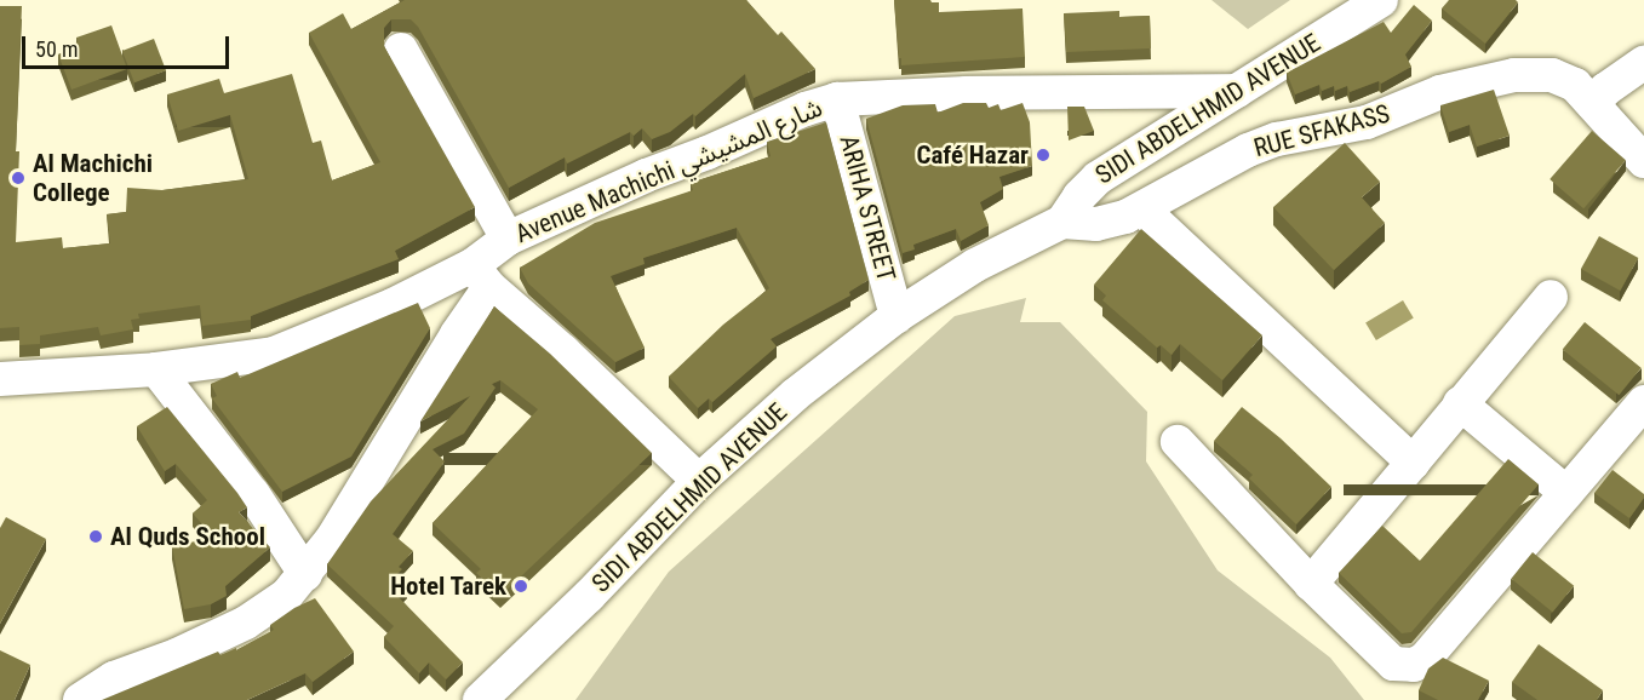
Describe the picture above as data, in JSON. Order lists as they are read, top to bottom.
{
  "streets": {
    "street": [
      "SIDI ABDELHMID AVENUE",
      "RUE SFAKASS",
      "Avenue Machichi شارع المشيشي",
      "ARIHA STREET"
    ]
  },
  "crossings": [
    ["SIDI ABDELHMID AVENUE", "RUE SFAKASS"],
    ["SIDI ABDELHMID AVENUE", "Avenue Machichi شارع المشيشي"],
    ["SIDI ABDELHMID AVENUE", "ARIHA STREET"],
    ["Avenue Machichi شارع المشيشي", "ARIHA STREET"]
  ],
  "places": [
    "Café Hazar",
    "Al Machichi College",
    "Al Quds School",
    "Hotel Tarek"
  ],
  "scale_bar": "50 m"
}
